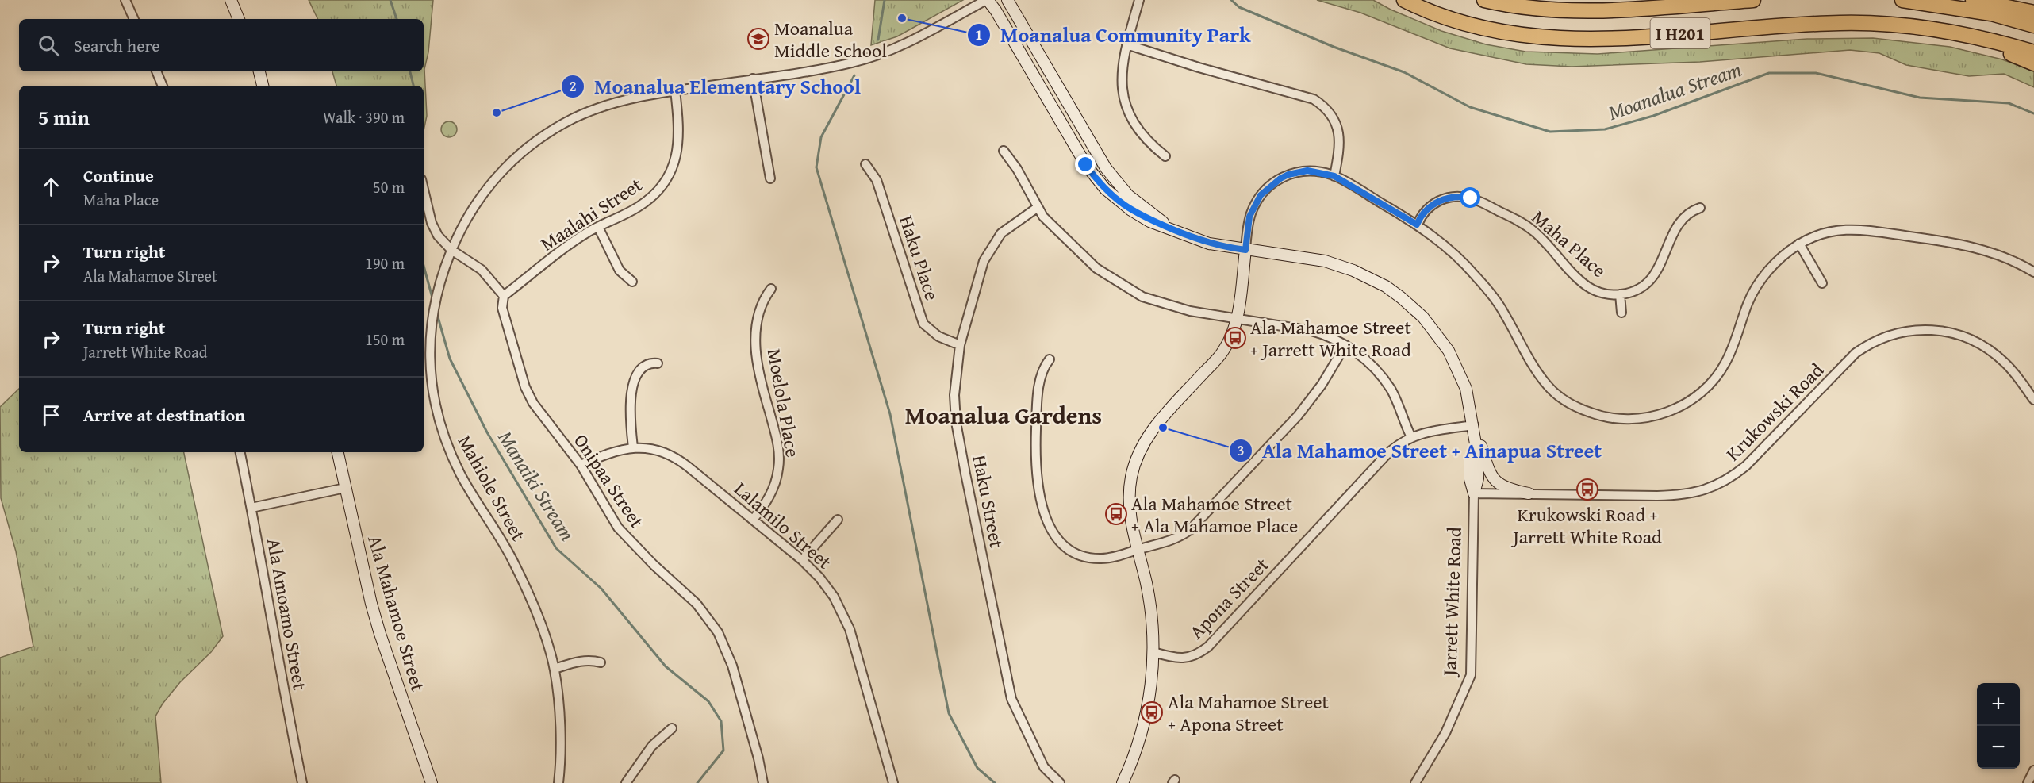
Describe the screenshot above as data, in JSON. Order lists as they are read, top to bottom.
{
  "streets": {
    "highway": ["I H201"],
    "street": [
      "Maalahi Street",
      "Maha Place",
      "Haku Place",
      "Moelola Place",
      "Krukowski Road",
      "Onipaa Street",
      "Mahiole Street",
      "Haku Street",
      "Lalamilo Street",
      "Apona Street",
      "Jarrett White Road",
      "Ala Mahamoe Street",
      "Ala Amoamo Street"
    ]
  },
  "crossings": [
    ["Maalahi Street", "Onipaa Street"],
    ["Maalahi Street", "Mahiole Street"],
    ["Haku Place", "Haku Street"],
    ["Moelola Place", "Lalamilo Street"],
    ["Krukowski Road", "Jarrett White Road"],
    ["Onipaa Street", "Lalamilo Street"],
    ["Mahiole Street", "Jarrett White Road"],
    ["Apona Street", "Jarrett White Road"]
  ],
  "districts": ["Moanalua Gardens"],
  "water": ["Moanalua Stream", "Manaiki Stream"],
  "places": {
    "other": ["Moanalua Community Park", "Moanalua Elementary School", "Ala Mahamoe Street + Ainapua Street"],
    "school or university": ["Moanalua Middle School"],
    "bus stop": [
      "Ala Mahamoe Street + Jarrett White Road",
      "Krukowski Road + Jarrett White Road",
      "Ala Mahamoe Street + Ala Mahamoe Place",
      "Ala Mahamoe Street + Apona Street"
    ]
  },
  "page": {
    "search": "Search here",
    "heading": ["5 min", "Walk · 390 m"],
    "list": [
      ["Continue", "Maha Place", "50 m"],
      ["Turn right", "Ala Mahamoe Street", "190 m"],
      ["Turn right", "Jarrett White Road", "150 m"],
      "Arrive at destination"
    ],
    "map_buttons": ["+", "−"]
  }
}
